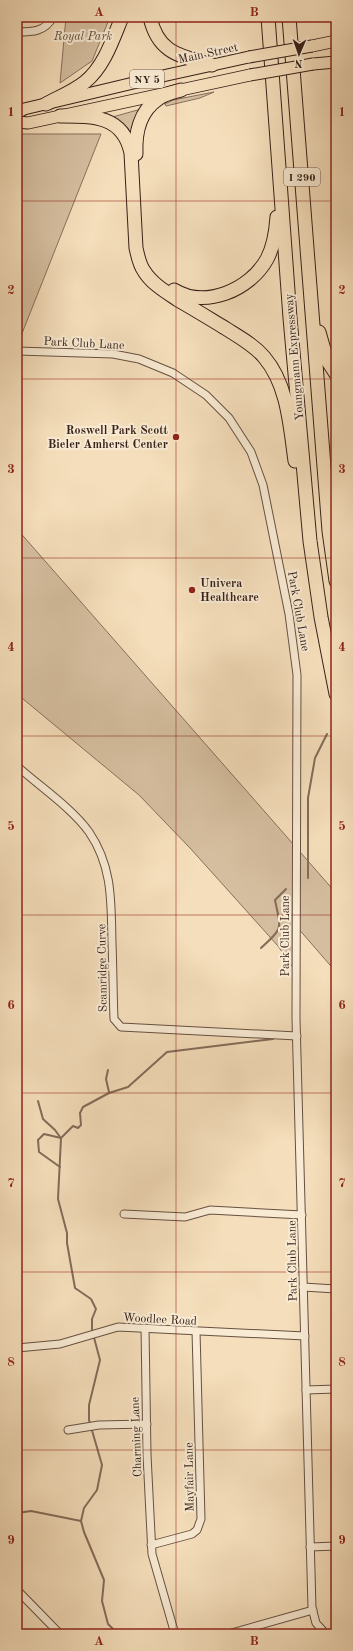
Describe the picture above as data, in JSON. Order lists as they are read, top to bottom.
{
  "streets": {
    "highway": ["I 290", "Youngmann Expressway"],
    "main road": ["Main Street", "NY 5"],
    "street": [
      "Park Club Lane",
      "Scamridge Curve",
      "Woodlee Road",
      "Charming Lane",
      "Mayfair Lane"
    ]
  },
  "crossings": [
    ["Park Club Lane", "Scamridge Curve"],
    ["Park Club Lane", "Woodlee Road"],
    ["Woodlee Road", "Charming Lane"],
    ["Woodlee Road", "Mayfair Lane"],
    ["Charming Lane", "Mayfair Lane"]
  ],
  "parks": ["Royal Park"],
  "places": ["Roswell Park Scott Bieler Amherst Center", "Univera Healthcare"],
  "north": "bottom",
  "grid": {
    "columns": ["A", "B"],
    "rows": [
      "1",
      "2",
      "3",
      "4",
      "5",
      "6",
      "7",
      "8",
      "9"
    ]
  }
}
